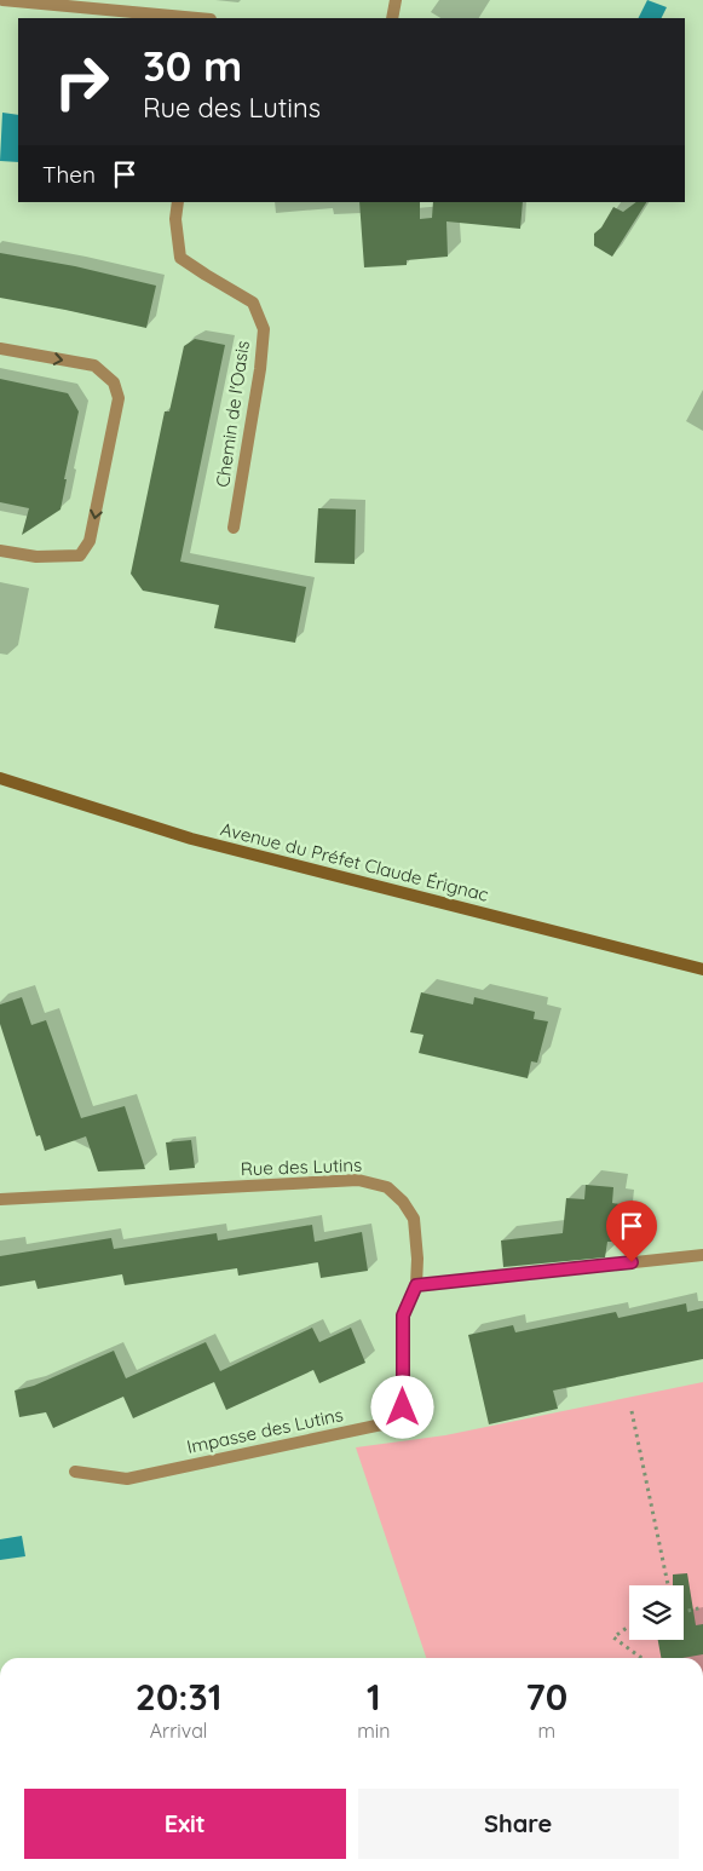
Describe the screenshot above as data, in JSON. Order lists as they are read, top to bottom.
{
  "streets": {
    "street": [
      "Chemin de l'Oasis",
      "Avenue du Préfet Claude Érignac",
      "Rue des Lutins",
      "Impasse des Lutins"
    ]
  },
  "crossings": [
    ["Rue des Lutins", "Impasse des Lutins"]
  ],
  "page": {
    "turn": ["30 m", "Rue des Lutins"],
    "then": "Then",
    "eta": [
      "20:31",
      "Arrival",
      "1",
      "min",
      "70",
      "m"
    ],
    "buttons": ["Exit", "Share"]
  }
}
